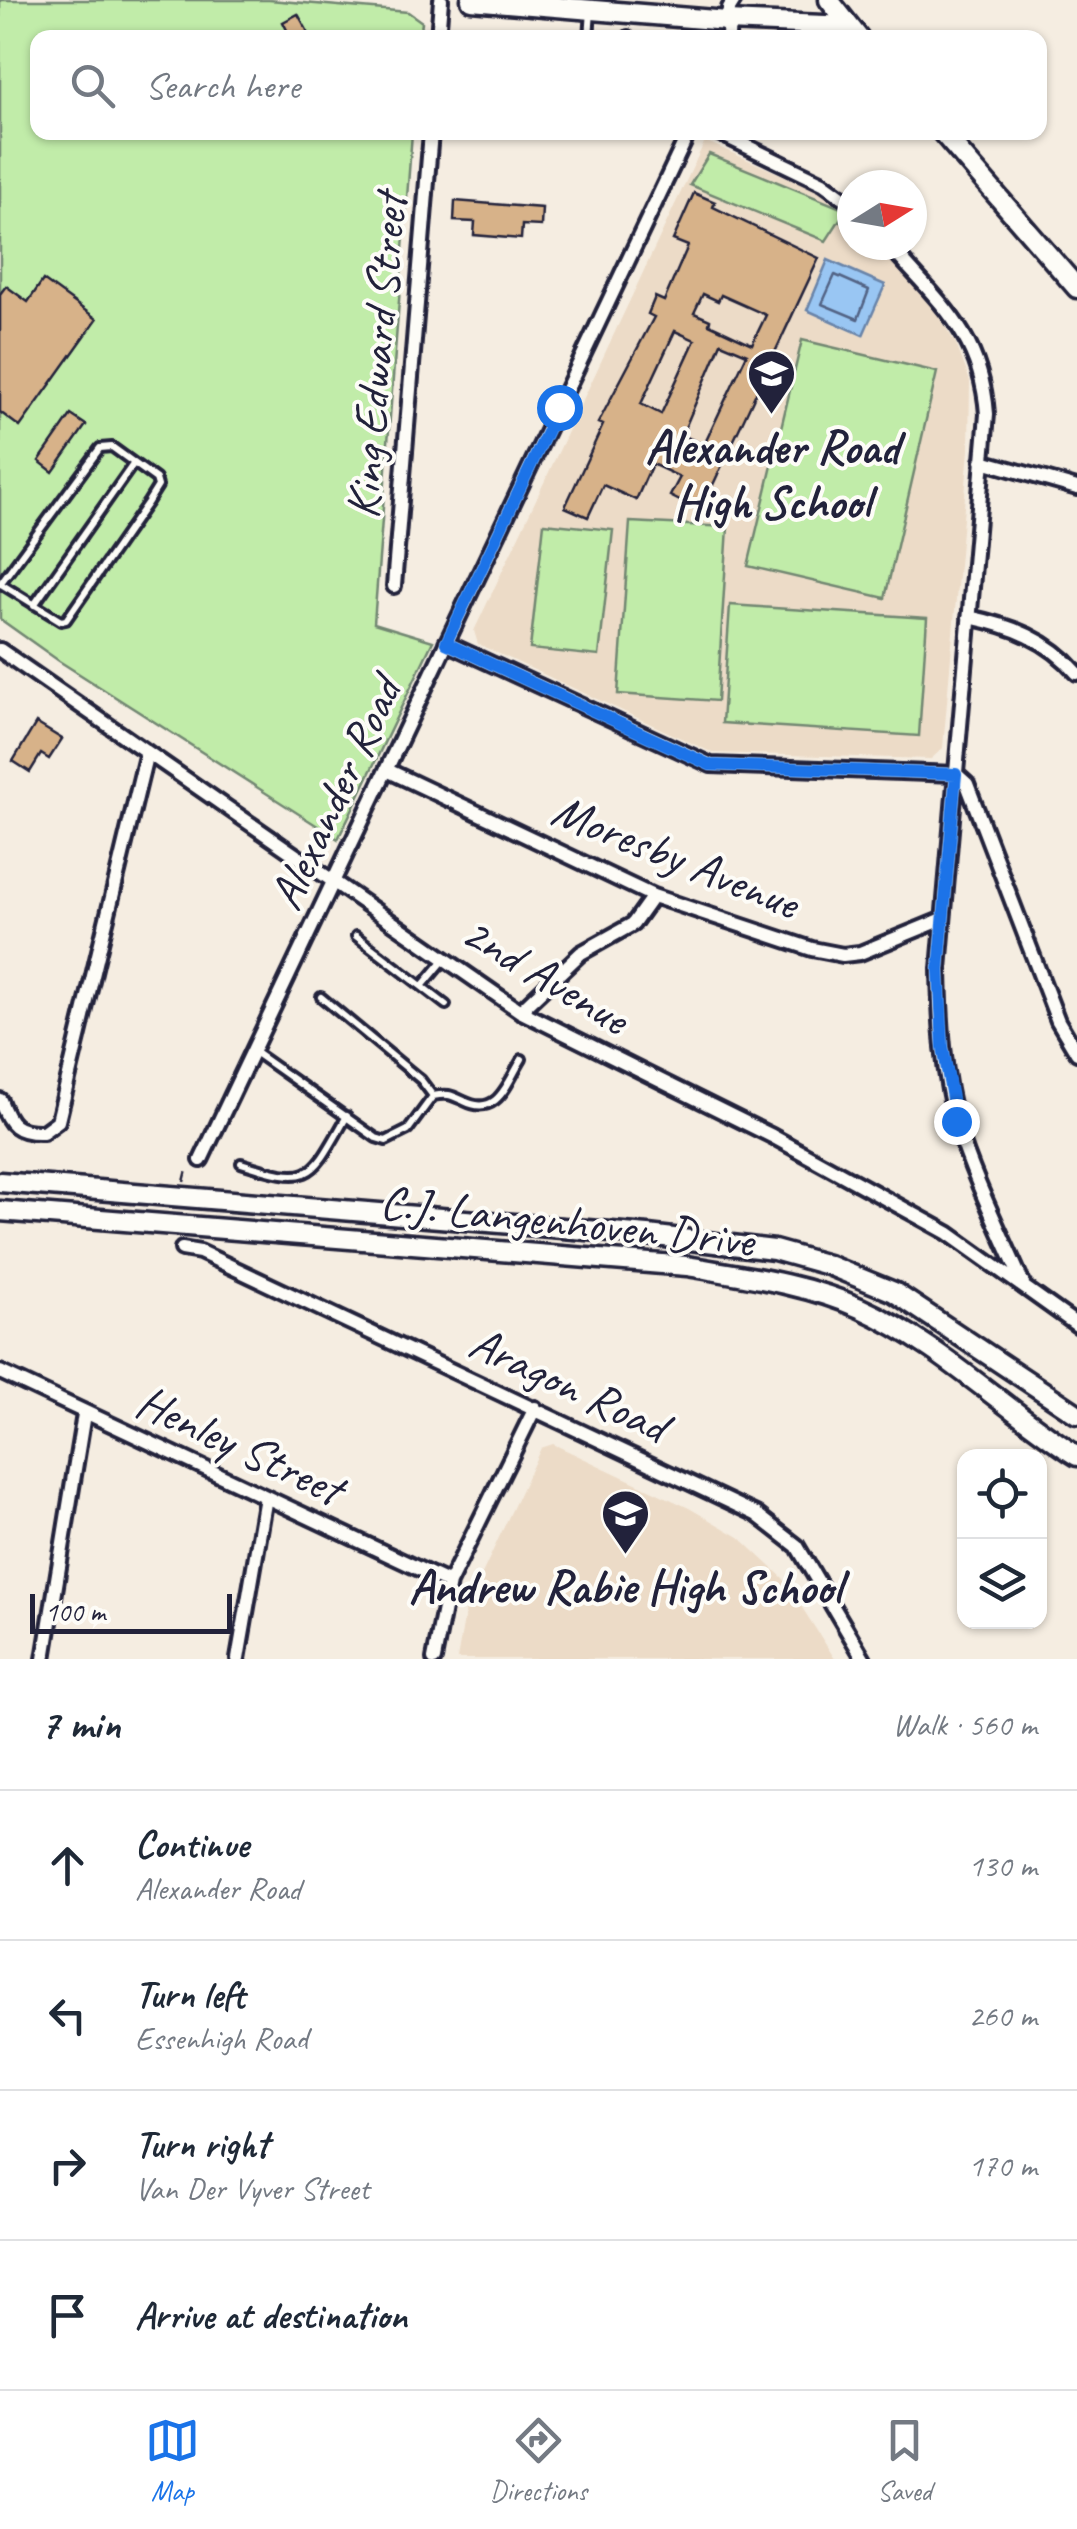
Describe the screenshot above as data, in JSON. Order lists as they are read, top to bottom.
{
  "streets": {
    "main road": ["C.J. Langenhoven Drive"],
    "street": [
      "King Edward Street",
      "Alexander Road",
      "Moresby Avenue",
      "2nd Avenue",
      "Aragon Road",
      "Henley Street"
    ]
  },
  "crossings": [
    ["Alexander Road", "Moresby Avenue"],
    ["Alexander Road", "2nd Avenue"]
  ],
  "places": {
    "school or university": ["Alexander Road High School", "Andrew Rabie High School"]
  },
  "scale_bar": "100 m",
  "north": "right",
  "page": {
    "search": "Search here",
    "scale": "100 m",
    "heading": ["7 min", "Walk · 560 m"],
    "list": [
      ["Continue", "Alexander Road", "130 m"],
      ["Turn left", "Essenhigh Road", "260 m"],
      ["Turn right", "Van Der Vyver Street", "170 m"],
      "Arrive at destination"
    ],
    "nav": ["Map", "Directions", "Saved"]
  }
}
